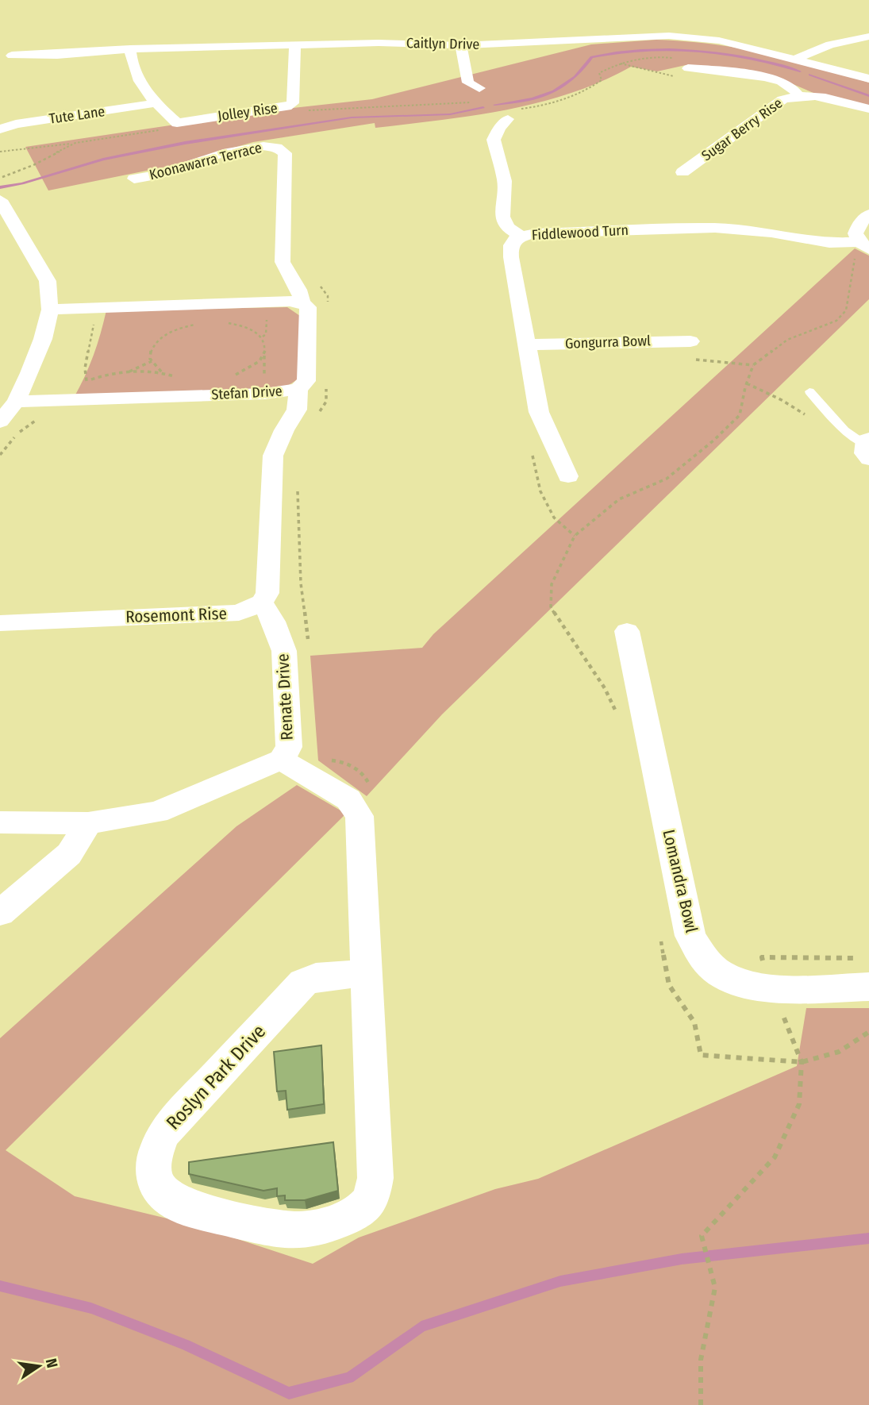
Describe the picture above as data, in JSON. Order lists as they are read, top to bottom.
{
  "streets": {
    "street": [
      "Caitlyn Drive",
      "Jolley Rise",
      "Tute Lane",
      "Sugar Berry Rise",
      "Koonawarra Terrace",
      "Fiddlewood Turn",
      "Gongurra Bowl",
      "Stefan Drive",
      "Rosemont Rise",
      "Renate Drive",
      "Lomandra Bowl",
      "Roslyn Park Drive"
    ]
  },
  "crossings": [
    ["Caitlyn Drive", "Jolley Rise"],
    ["Jolley Rise", "Tute Lane"],
    ["Koonawarra Terrace", "Stefan Drive"],
    ["Fiddlewood Turn", "Gongurra Bowl"],
    ["Rosemont Rise", "Renate Drive"],
    ["Renate Drive", "Roslyn Park Drive"]
  ],
  "north": "right"
}
